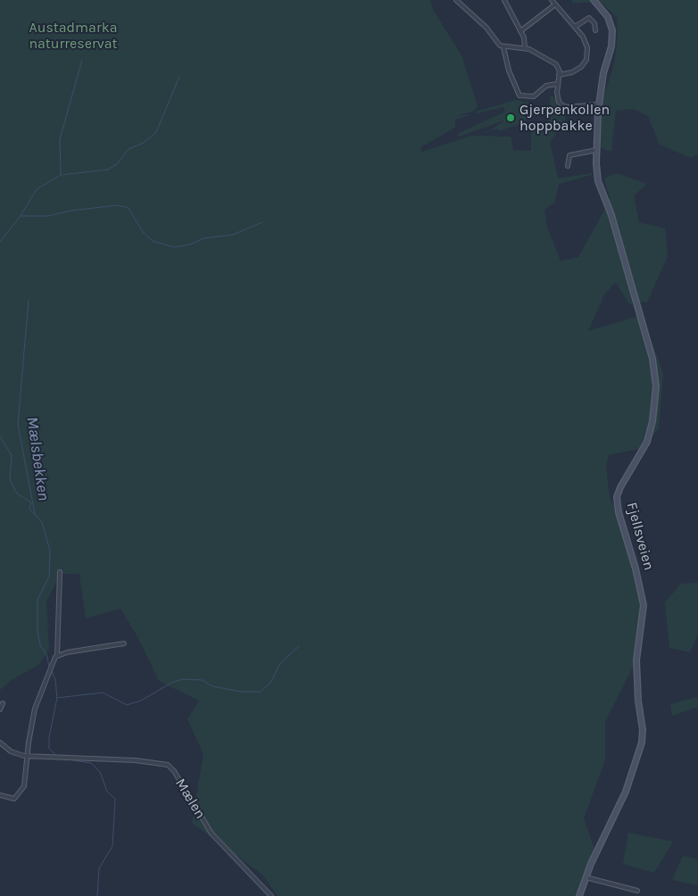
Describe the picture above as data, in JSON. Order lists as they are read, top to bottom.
{
  "streets": {
    "main road": ["Fjellsveien"],
    "street": ["Mælen"]
  },
  "water": ["Mælsbekken"],
  "parks": ["Austadmarka naturreservat"],
  "places": ["Gjerpenkollen hoppbakke"]
}
